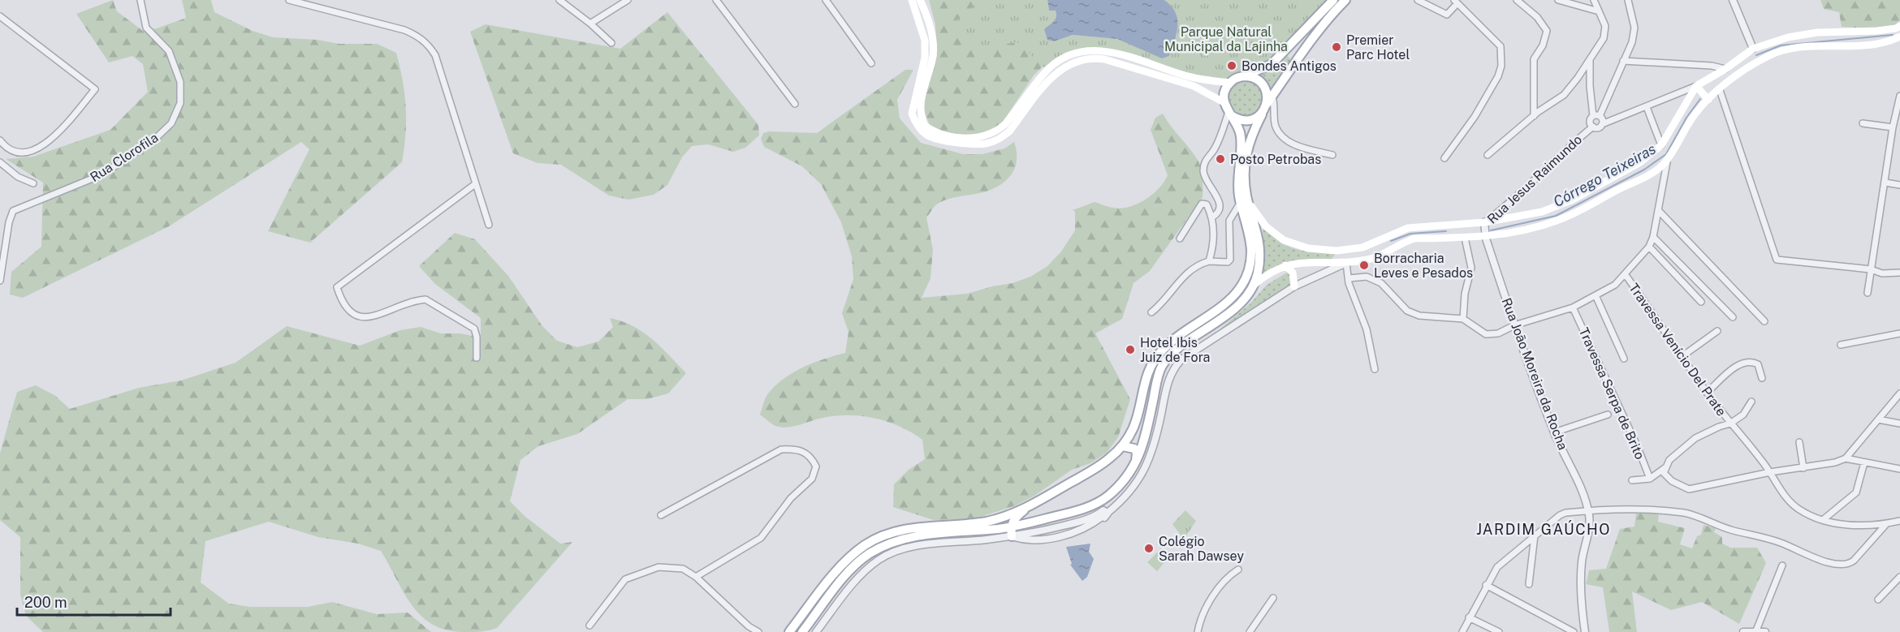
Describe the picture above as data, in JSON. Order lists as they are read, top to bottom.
{
  "streets": {
    "street": [
      "Rua Clorofila",
      "Rua Jesus Raimundo",
      "Travessa Venício Del Prate",
      "Rua João Moreira da Rocha",
      "Travessa Serpa de Brito"
    ]
  },
  "crossings": [
    ["Rua Jesus Raimundo", "Rua João Moreira da Rocha"]
  ],
  "districts": ["JARDIM GAÚCHO"],
  "water": ["Córrego Teixeiras"],
  "parks": ["Parque Natural Municipal da Lajinha"],
  "places": [
    "Premier Parc Hotel",
    "Bondes Antigos",
    "Posto Petrobas",
    "Borracharia Leves e Pesados",
    "Hotel Ibis Juiz de Fora",
    "Colégio Sarah Dawsey"
  ],
  "scale_bar": "200 m"
}
